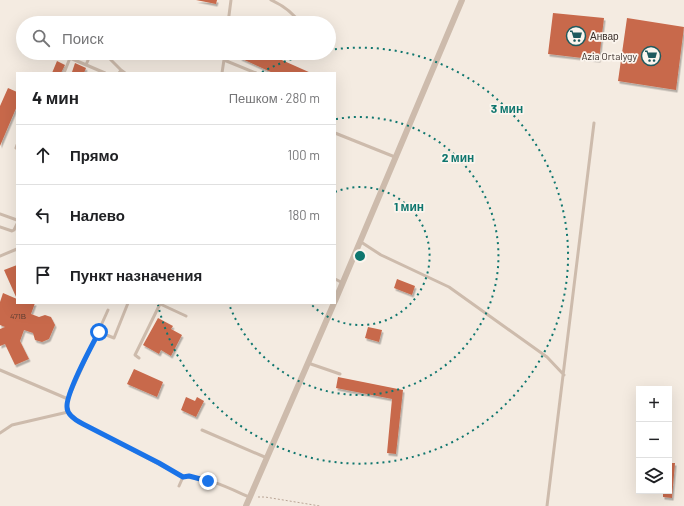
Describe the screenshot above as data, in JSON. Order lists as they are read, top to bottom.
{
  "places": {
    "supermarket": ["Анвар", "Azia Ortalygy"]
  },
  "house_numbers": ["471В"],
  "page": {
    "search": "Поиск",
    "heading": ["4 мин", "Пешком · 280 m"],
    "list": [
      ["Прямо", "100 m"],
      ["Налево", "180 m"],
      "Пункт назначения"
    ],
    "map_buttons": ["+", "−"]
  },
  "rings": ["3 мин", "2 мин", "1 мин"]
}
